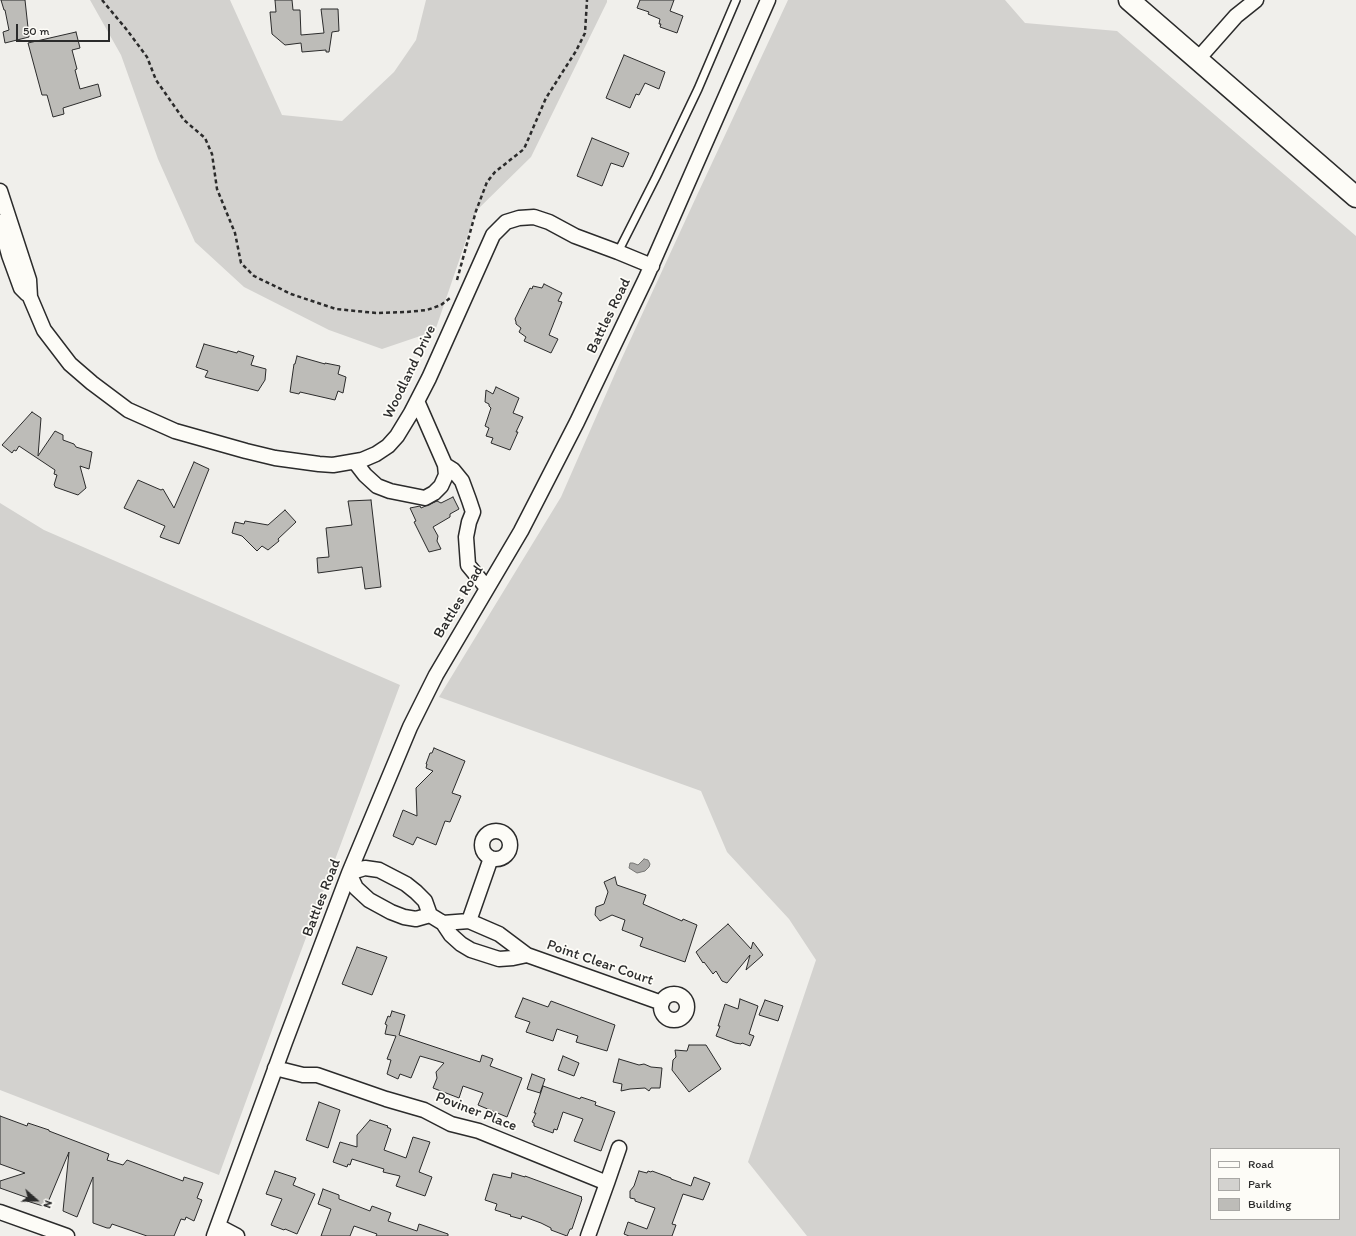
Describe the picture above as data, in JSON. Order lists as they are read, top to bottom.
{
  "streets": {
    "street": [
      "Battles Road",
      "Woodland Drive",
      "Point Clear Court",
      "Poviner Place"
    ]
  },
  "crossings": [
    ["Battles Road", "Woodland Drive"],
    ["Battles Road", "Poviner Place"]
  ],
  "legend": ["Road", "Park", "Building"],
  "scale_bar": "50 m",
  "north": "right"
}
